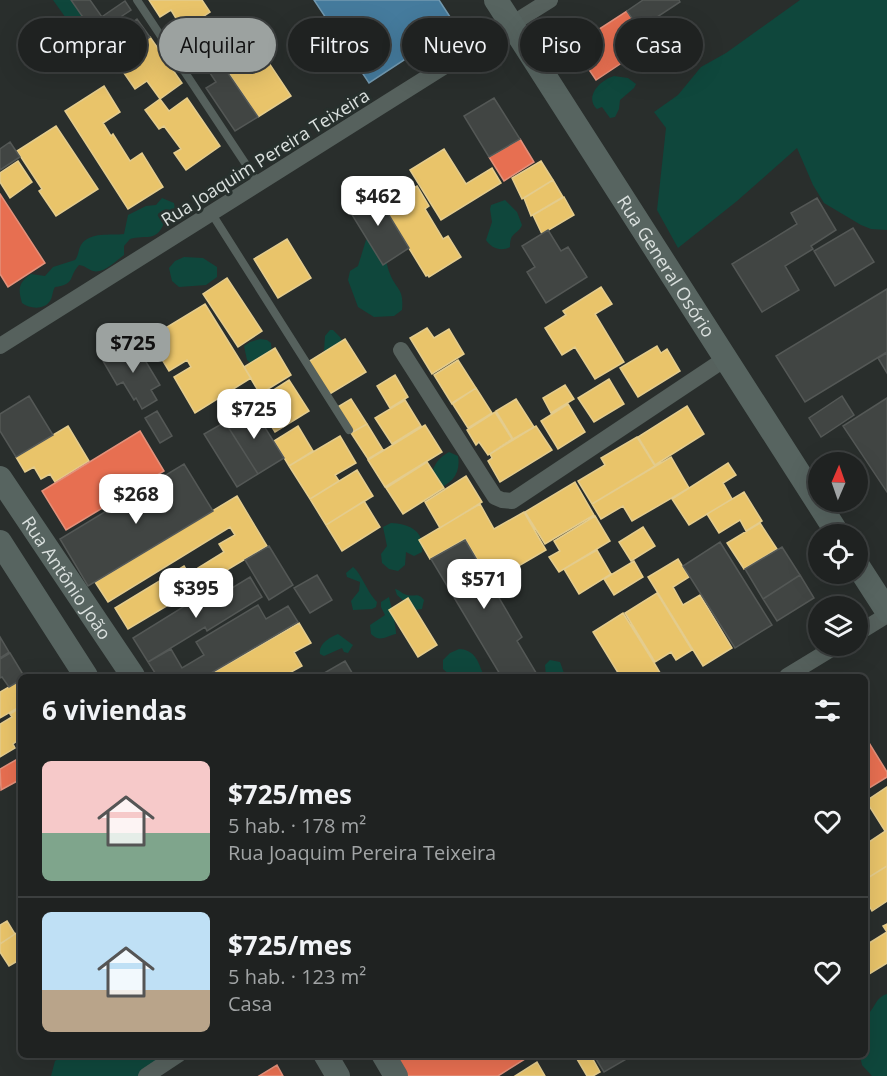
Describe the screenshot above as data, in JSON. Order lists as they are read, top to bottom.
{
  "streets": {
    "street": ["Rua Joaquim Pereira Teixeira", "Rua General Osório", "Rua Antônio João"]
  },
  "crossings": [
    ["Rua Joaquim Pereira Teixeira", "Rua General Osório"]
  ],
  "north": "top",
  "page": {
    "chip": [
      "Comprar",
      "Alquilar",
      "Filtros",
      "Nuevo",
      "Piso",
      "Casa"
    ],
    "price": [
      "$462",
      "$725",
      "$725",
      "$268",
      "$571",
      "$395"
    ],
    "heading": "6 viviendas",
    "list": [
      {
        "name": "$725/mes",
        "note": "5 hab. · 178 m² · Rua Joaquim Pereira Teixeira"
      },
      {
        "name": "$725/mes",
        "note": "5 hab. · 123 m² · Casa"
      }
    ]
  }
}
